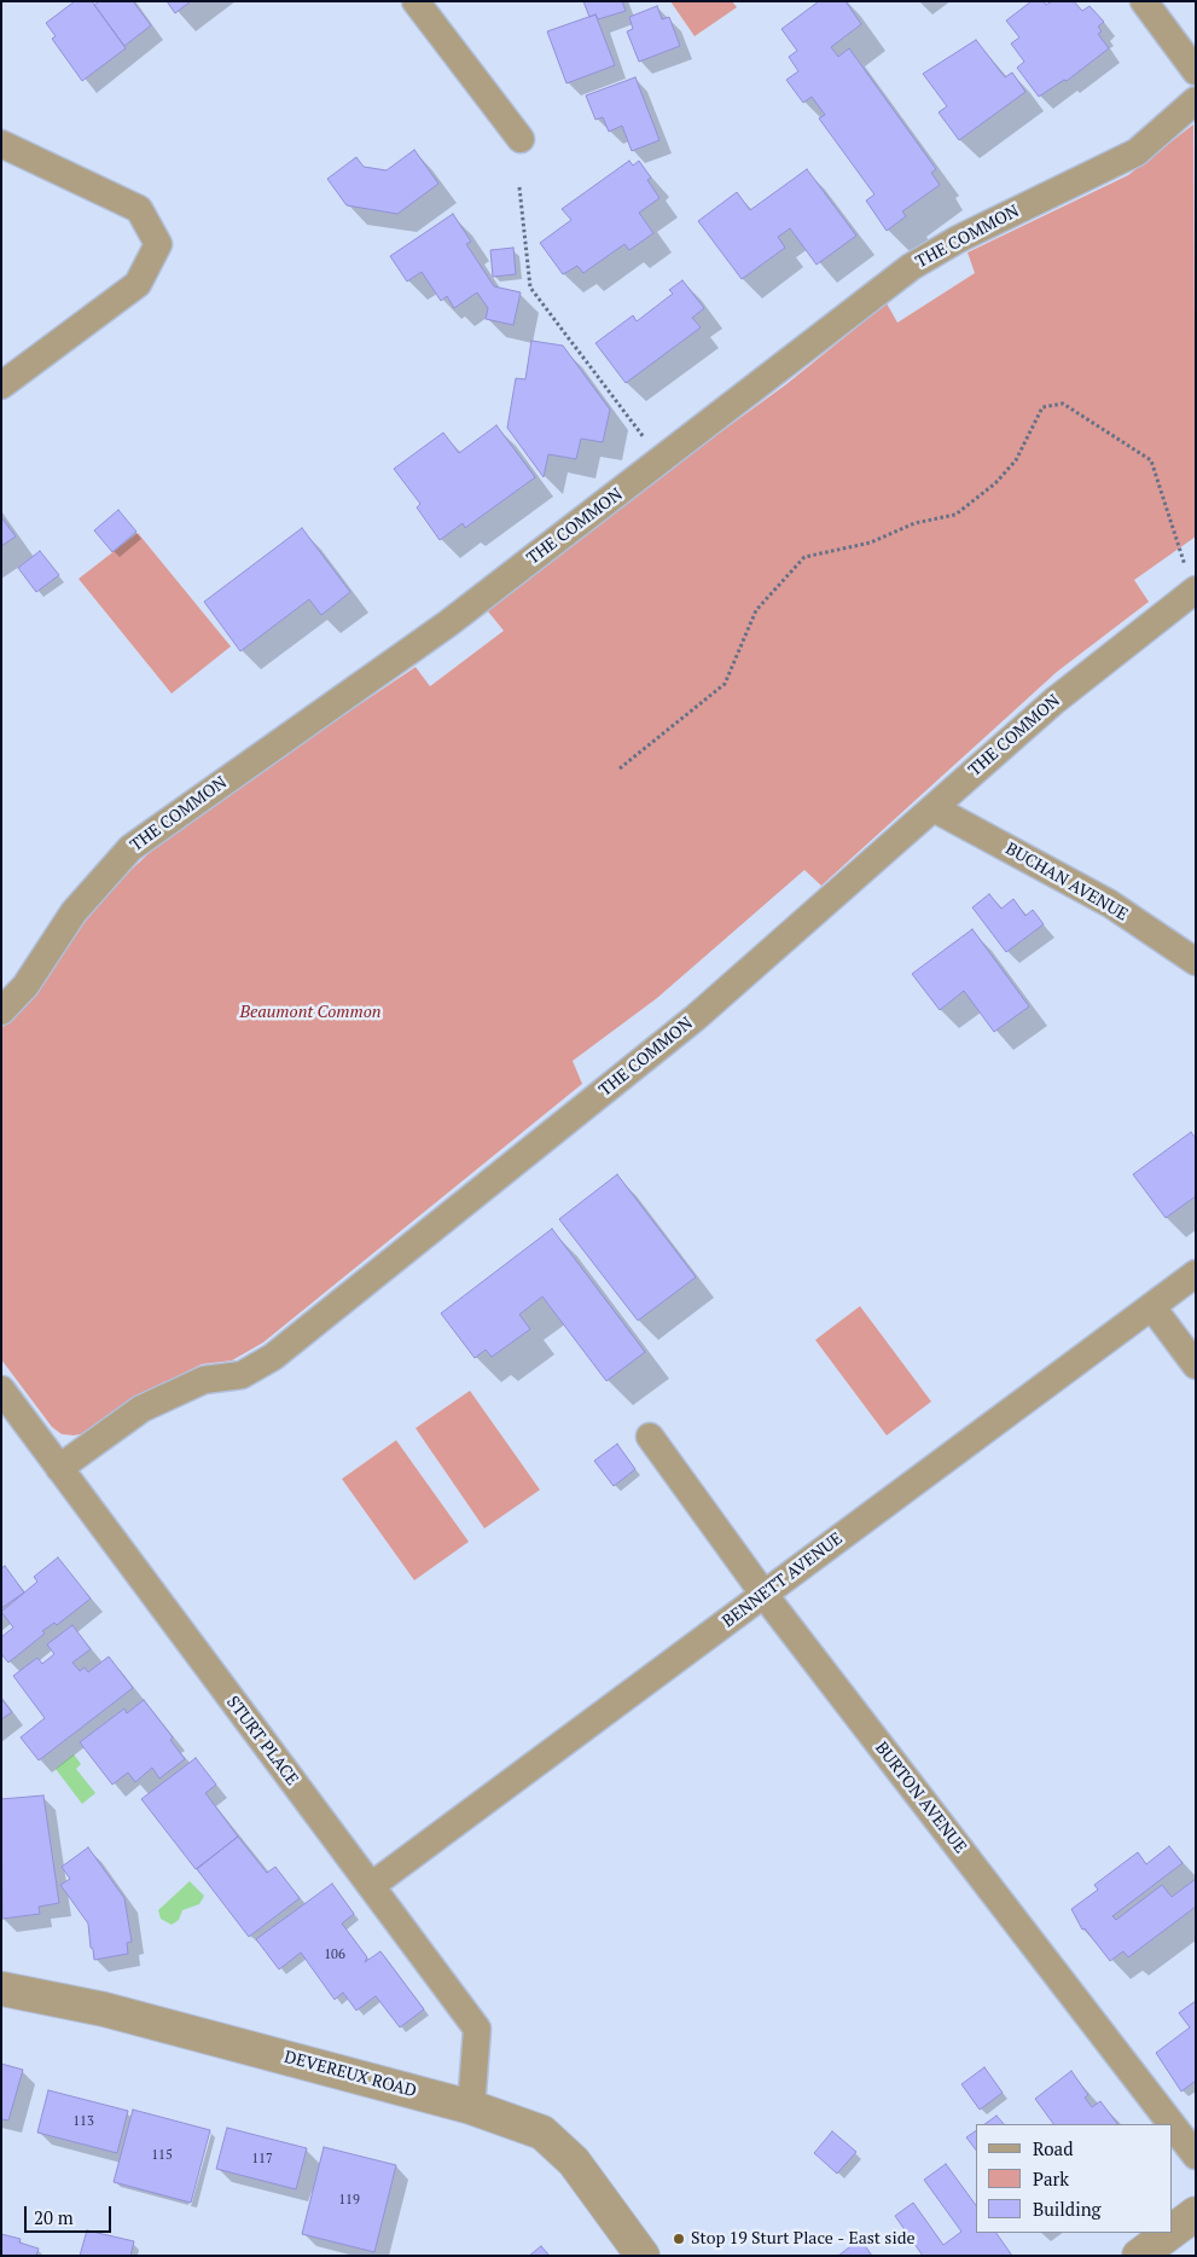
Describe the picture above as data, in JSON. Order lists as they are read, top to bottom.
{
  "streets": {
    "street": [
      "THE COMMON",
      "BUCHAN AVENUE",
      "BENNETT AVENUE",
      "STURT PLACE",
      "BURTON AVENUE",
      "DEVEREUX ROAD"
    ]
  },
  "crossings": [
    ["THE COMMON", "BUCHAN AVENUE"],
    ["THE COMMON", "STURT PLACE"],
    ["BENNETT AVENUE", "STURT PLACE"],
    ["BENNETT AVENUE", "BURTON AVENUE"],
    ["STURT PLACE", "DEVEREUX ROAD"]
  ],
  "parks": ["Beaumont Common"],
  "places": ["Stop 19 Sturt Place - East side"],
  "house_numbers": [
    "106",
    "113",
    "115",
    "117",
    "119"
  ],
  "legend": ["Road", "Park", "Building"],
  "scale_bar": "20 m"
}
